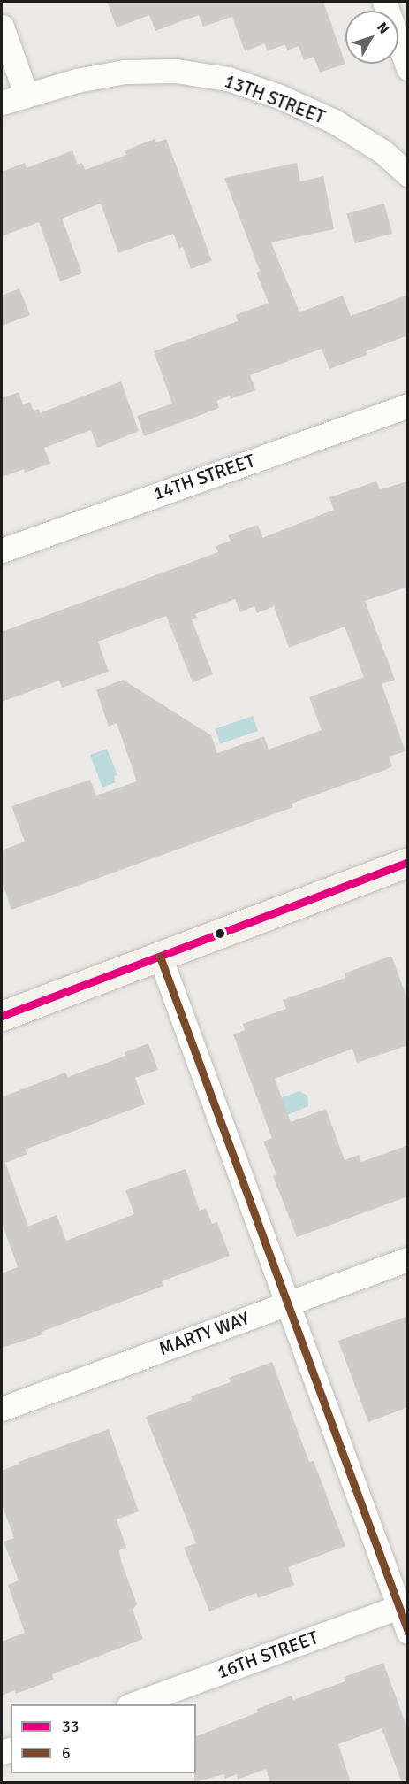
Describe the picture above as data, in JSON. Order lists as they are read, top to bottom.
{
  "streets": {
    "street": [
      "13TH STREET",
      "14TH STREET",
      "MARTY WAY",
      "16TH STREET"
    ]
  },
  "lines": ["transit line 33", "transit line 6"],
  "legend": ["33", "6"],
  "north": "top right"
}
